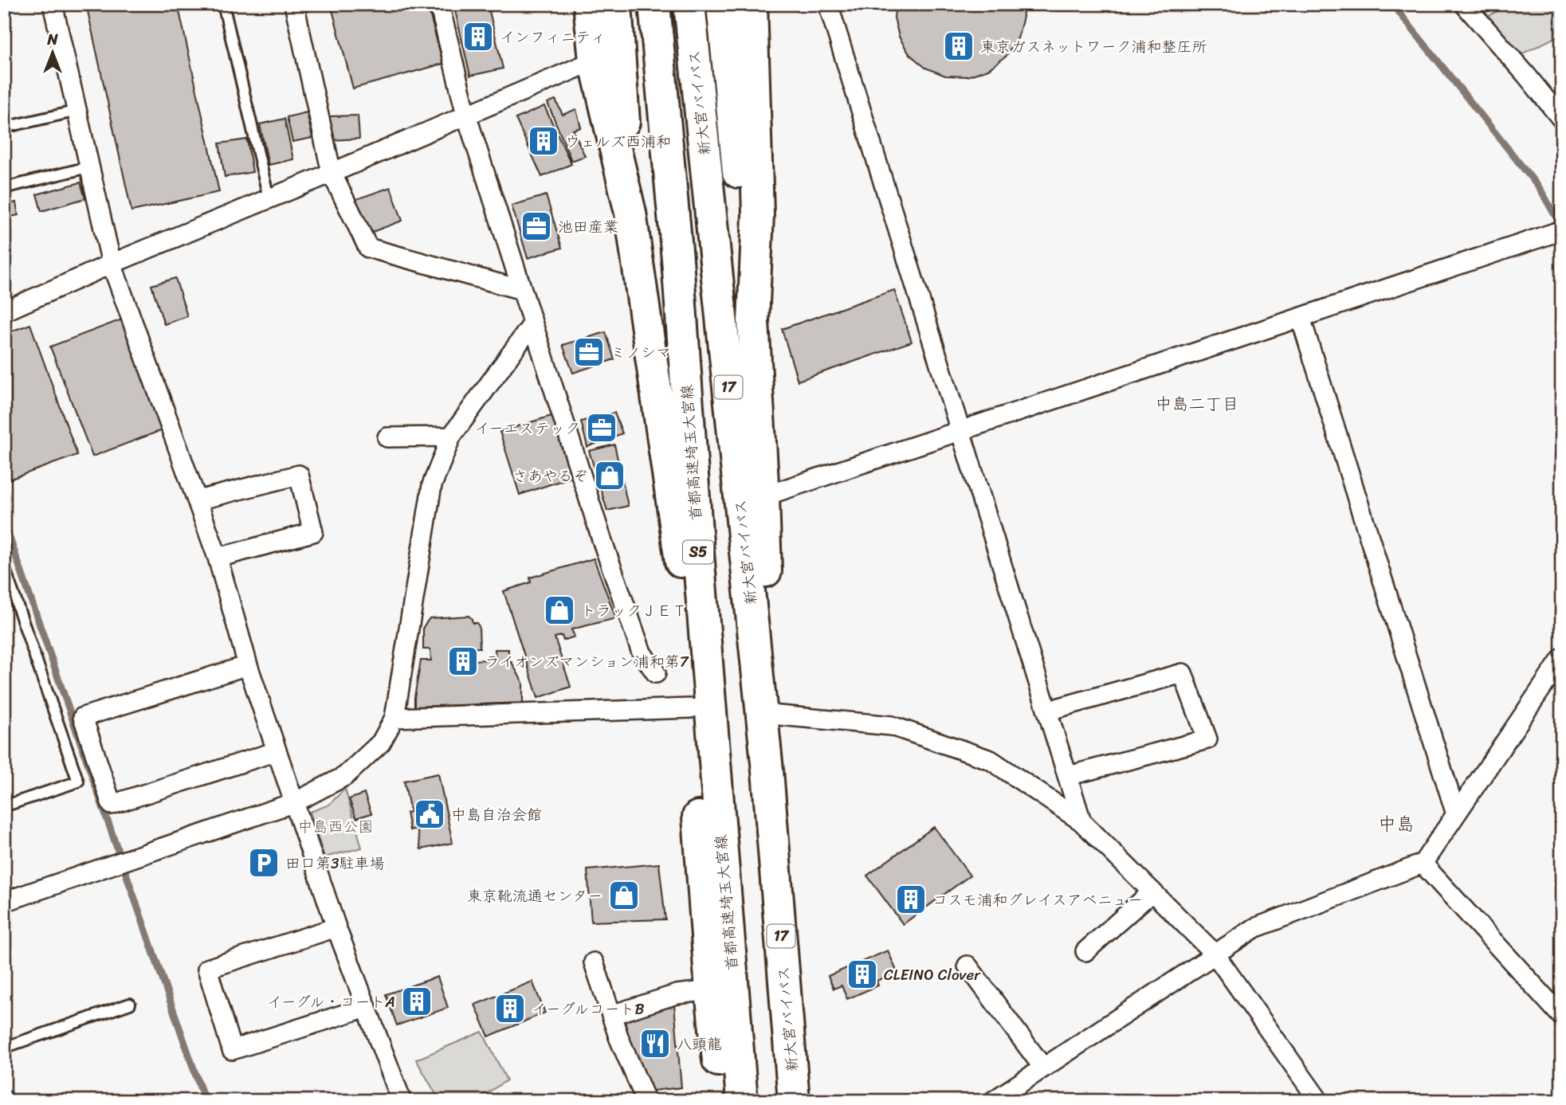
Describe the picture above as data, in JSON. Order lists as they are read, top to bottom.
{
  "streets": {
    "highway": [
      "新大宮バイパス",
      "17",
      "首都高速埼玉大宮線",
      "S5"
    ]
  },
  "crossings": [
    ["新大宮バイパス", "17"],
    ["新大宮バイパス", "首都高速埼玉大宮線"]
  ],
  "districts": ["中島二丁目", "中島"],
  "parks": ["中島西公園"],
  "places": {
    "building": [
      "インフィニティ",
      "東京ガスネットワーク浦和整圧所",
      "ウェルズ西浦和",
      "ライオンズマンション浦和第7",
      "コスモ浦和グレイスアベニュー",
      "CLEINO Clover",
      "イーグル・コートA",
      "イーグルコートB"
    ],
    "office": ["池田産業", "ミノシマ", "イーエステック"],
    "shop": ["さあやるぞ", "トラックＪＥＴ", "東京靴流通センター"],
    "public building": ["中島自治会館"],
    "parking": ["田口第3駐車場"],
    "restaurant": ["八頭龍"]
  },
  "north": "top"
}
